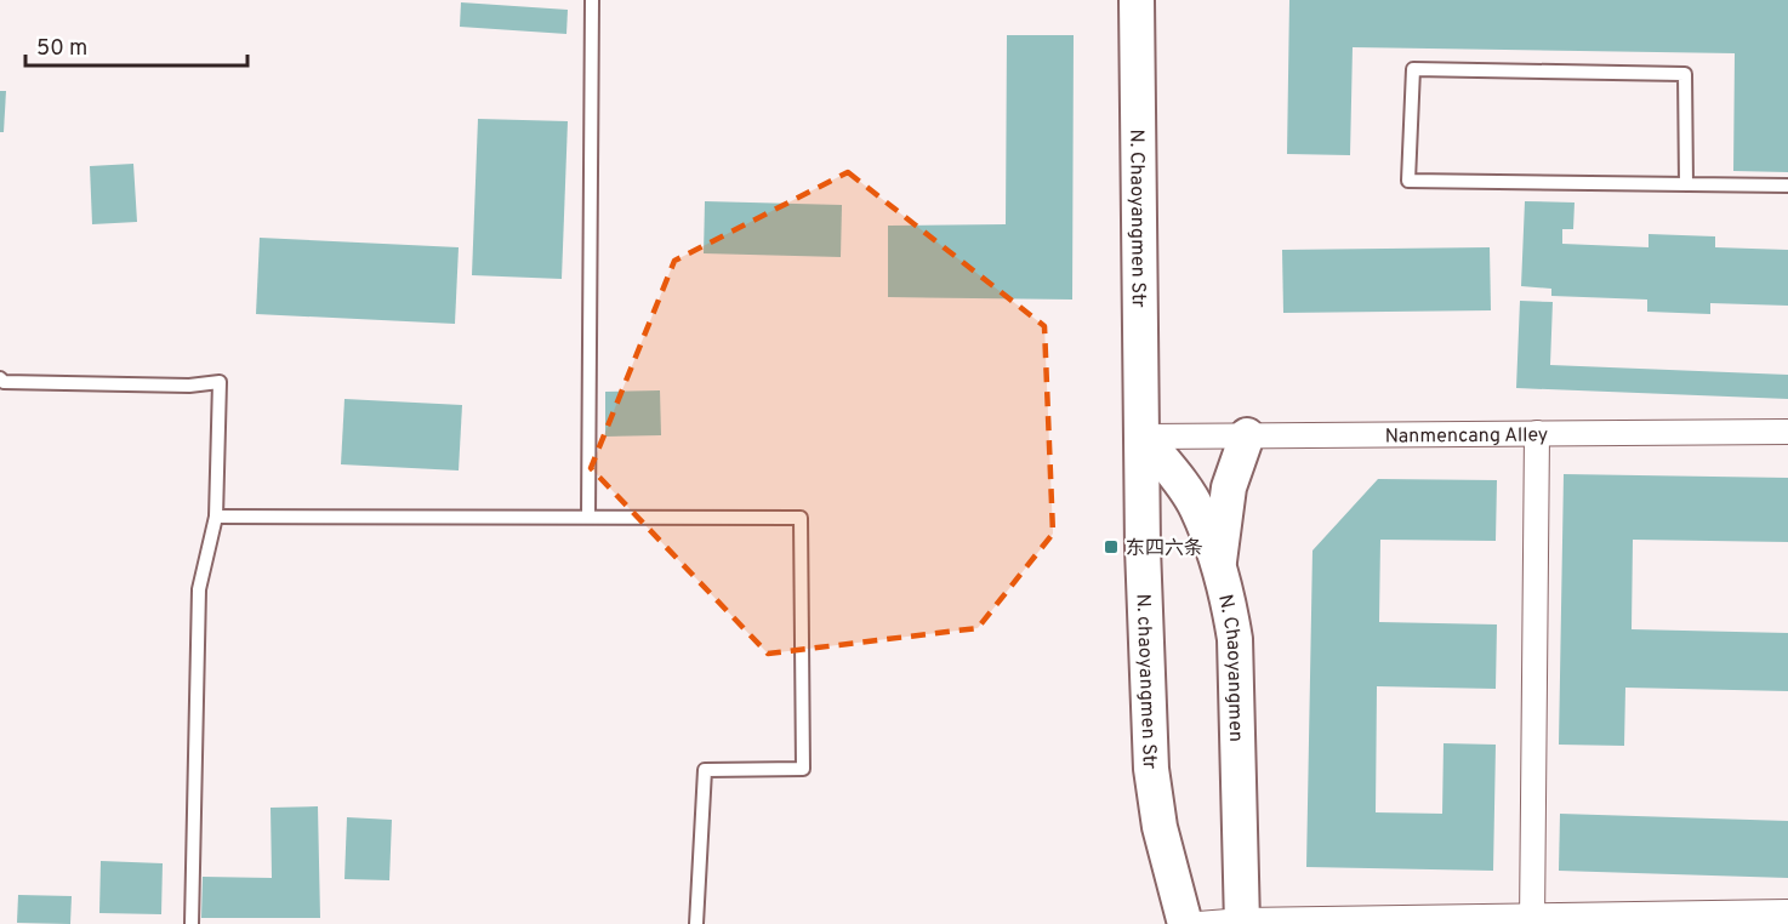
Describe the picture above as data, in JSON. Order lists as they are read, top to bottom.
{
  "streets": {
    "main road": ["N. Chaoyangmen Str", "N. Chaoyangmen", "N. chaoyangmen Str"],
    "street": ["Nanmencang Alley"]
  },
  "crossings": [
    ["N. Chaoyangmen Str", "Nanmencang Alley"],
    ["N. Chaoyangmen Str", "N. Chaoyangmen"],
    ["N. Chaoyangmen Str", "N. chaoyangmen Str"],
    ["Nanmencang Alley", "N. Chaoyangmen"],
    ["Nanmencang Alley", "N. chaoyangmen Str"],
    ["N. Chaoyangmen", "N. chaoyangmen Str"]
  ],
  "places": {
    "transit": ["东四六条"]
  },
  "scale_bar": "50 m"
}
